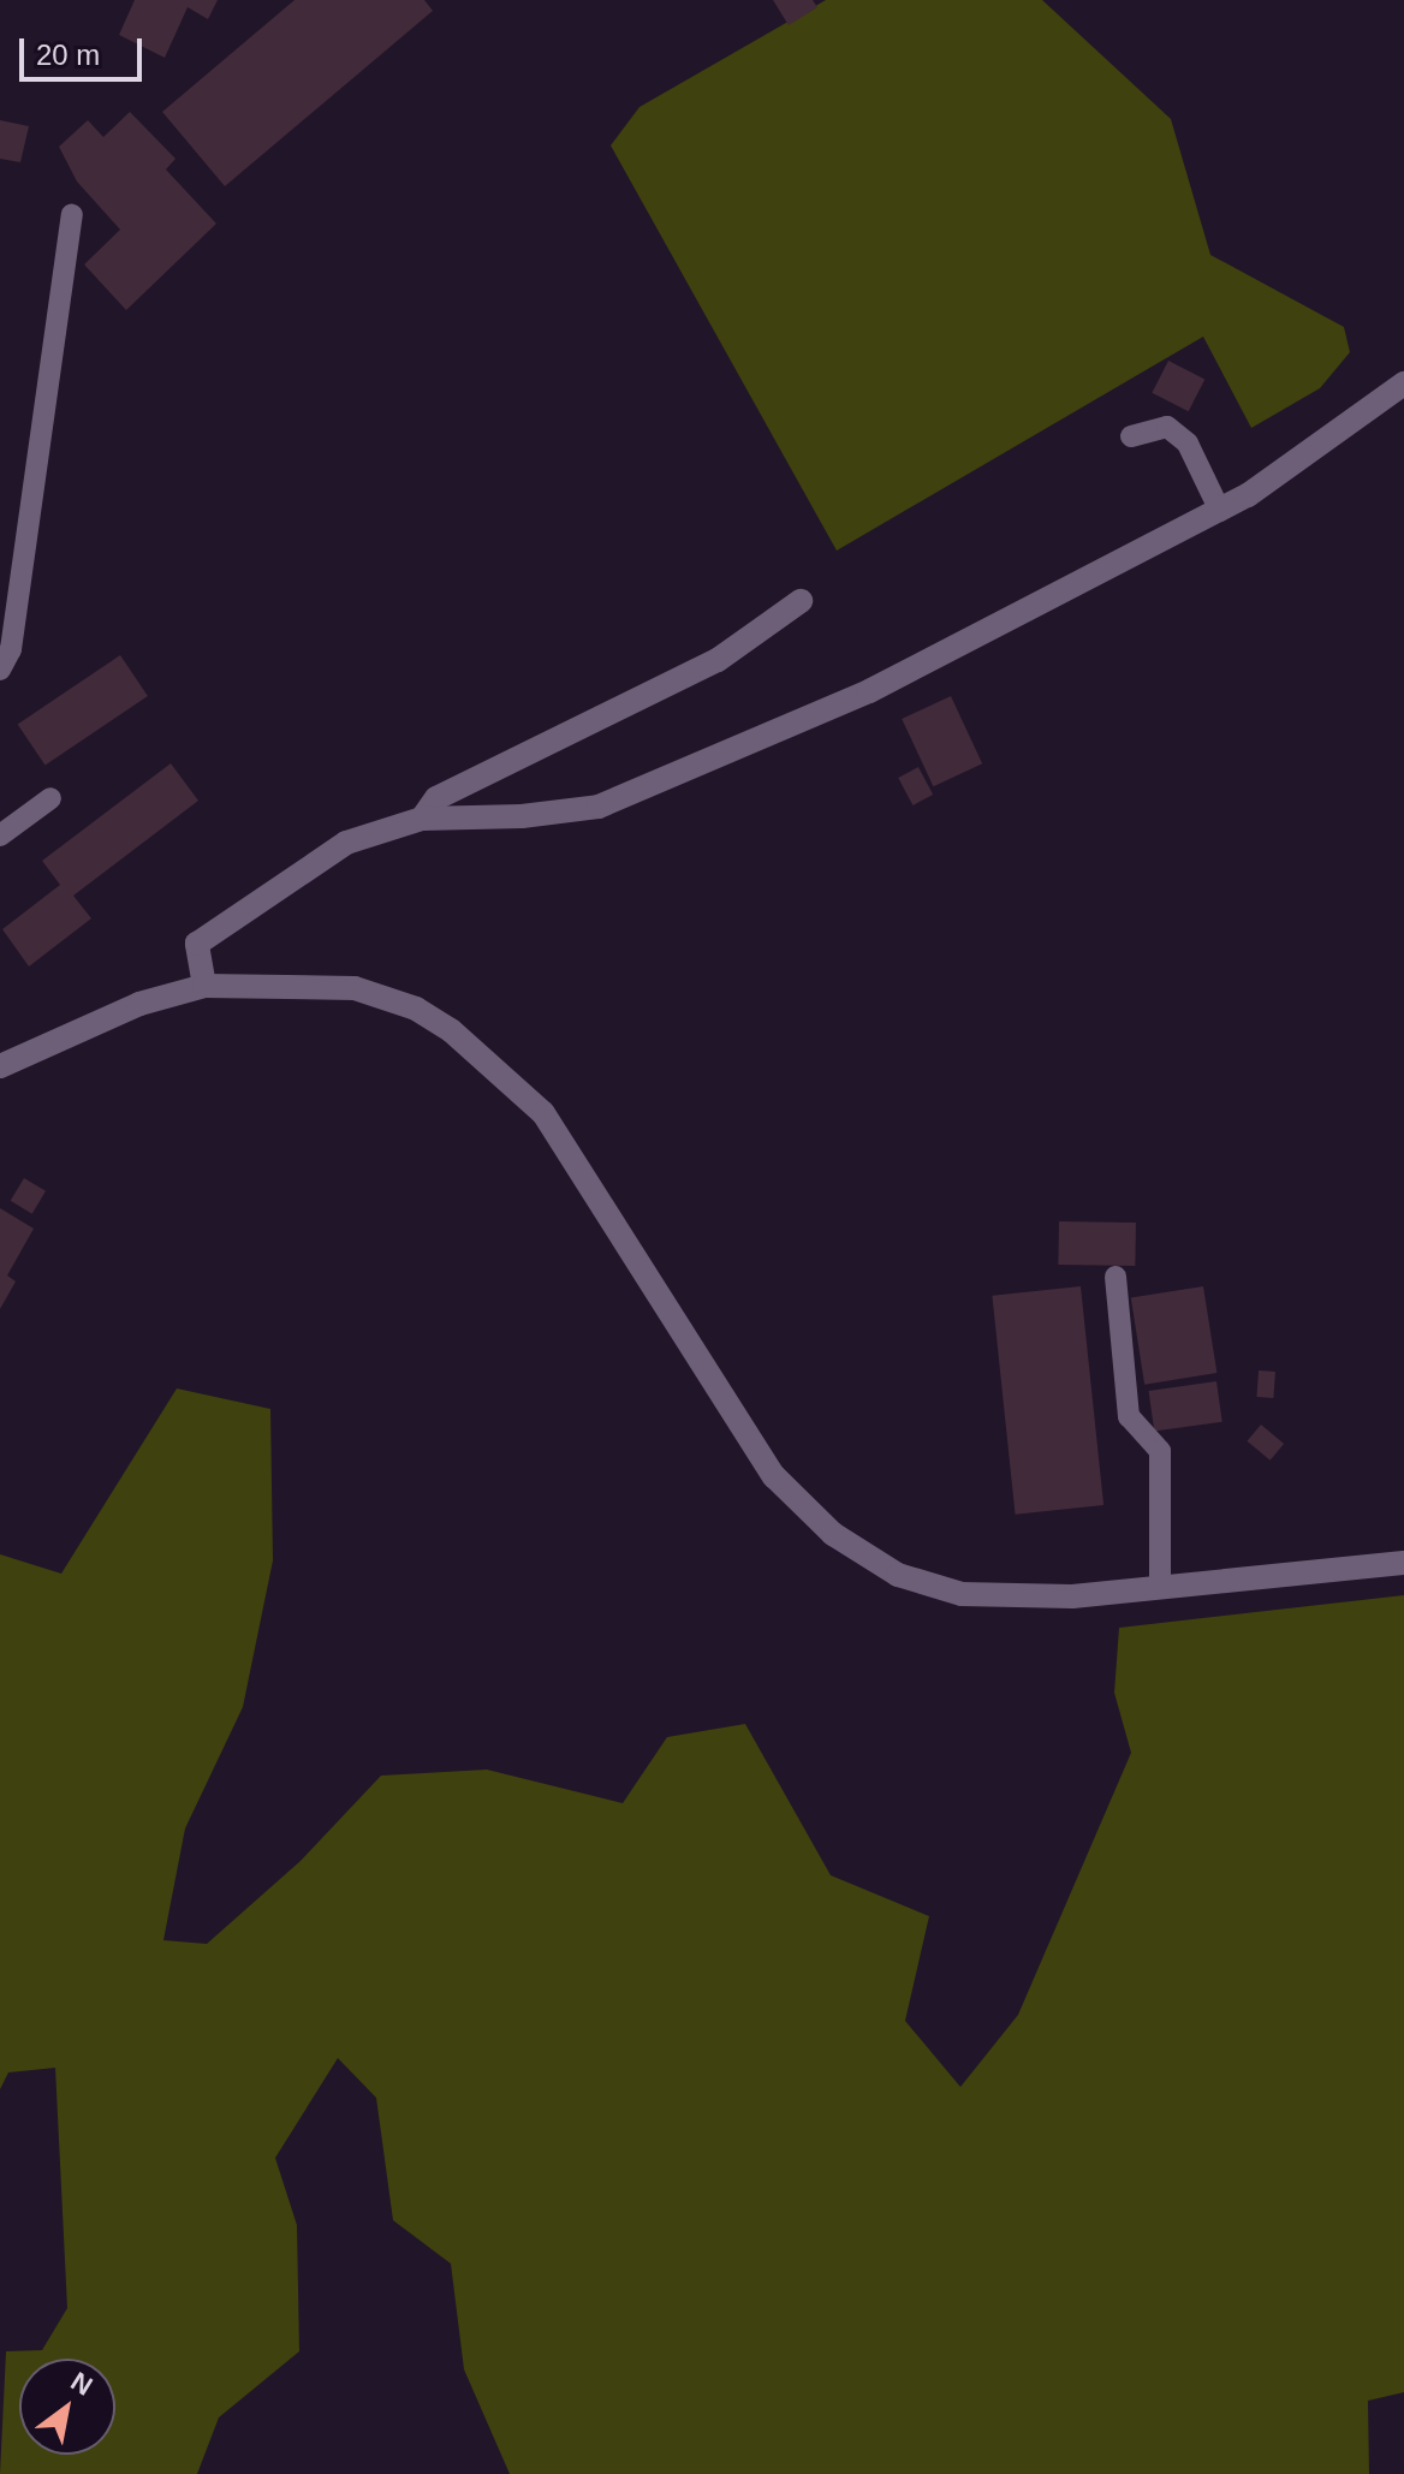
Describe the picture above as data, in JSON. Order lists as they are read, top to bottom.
{
  "scale_bar": "20 m",
  "north": "top right"
}
